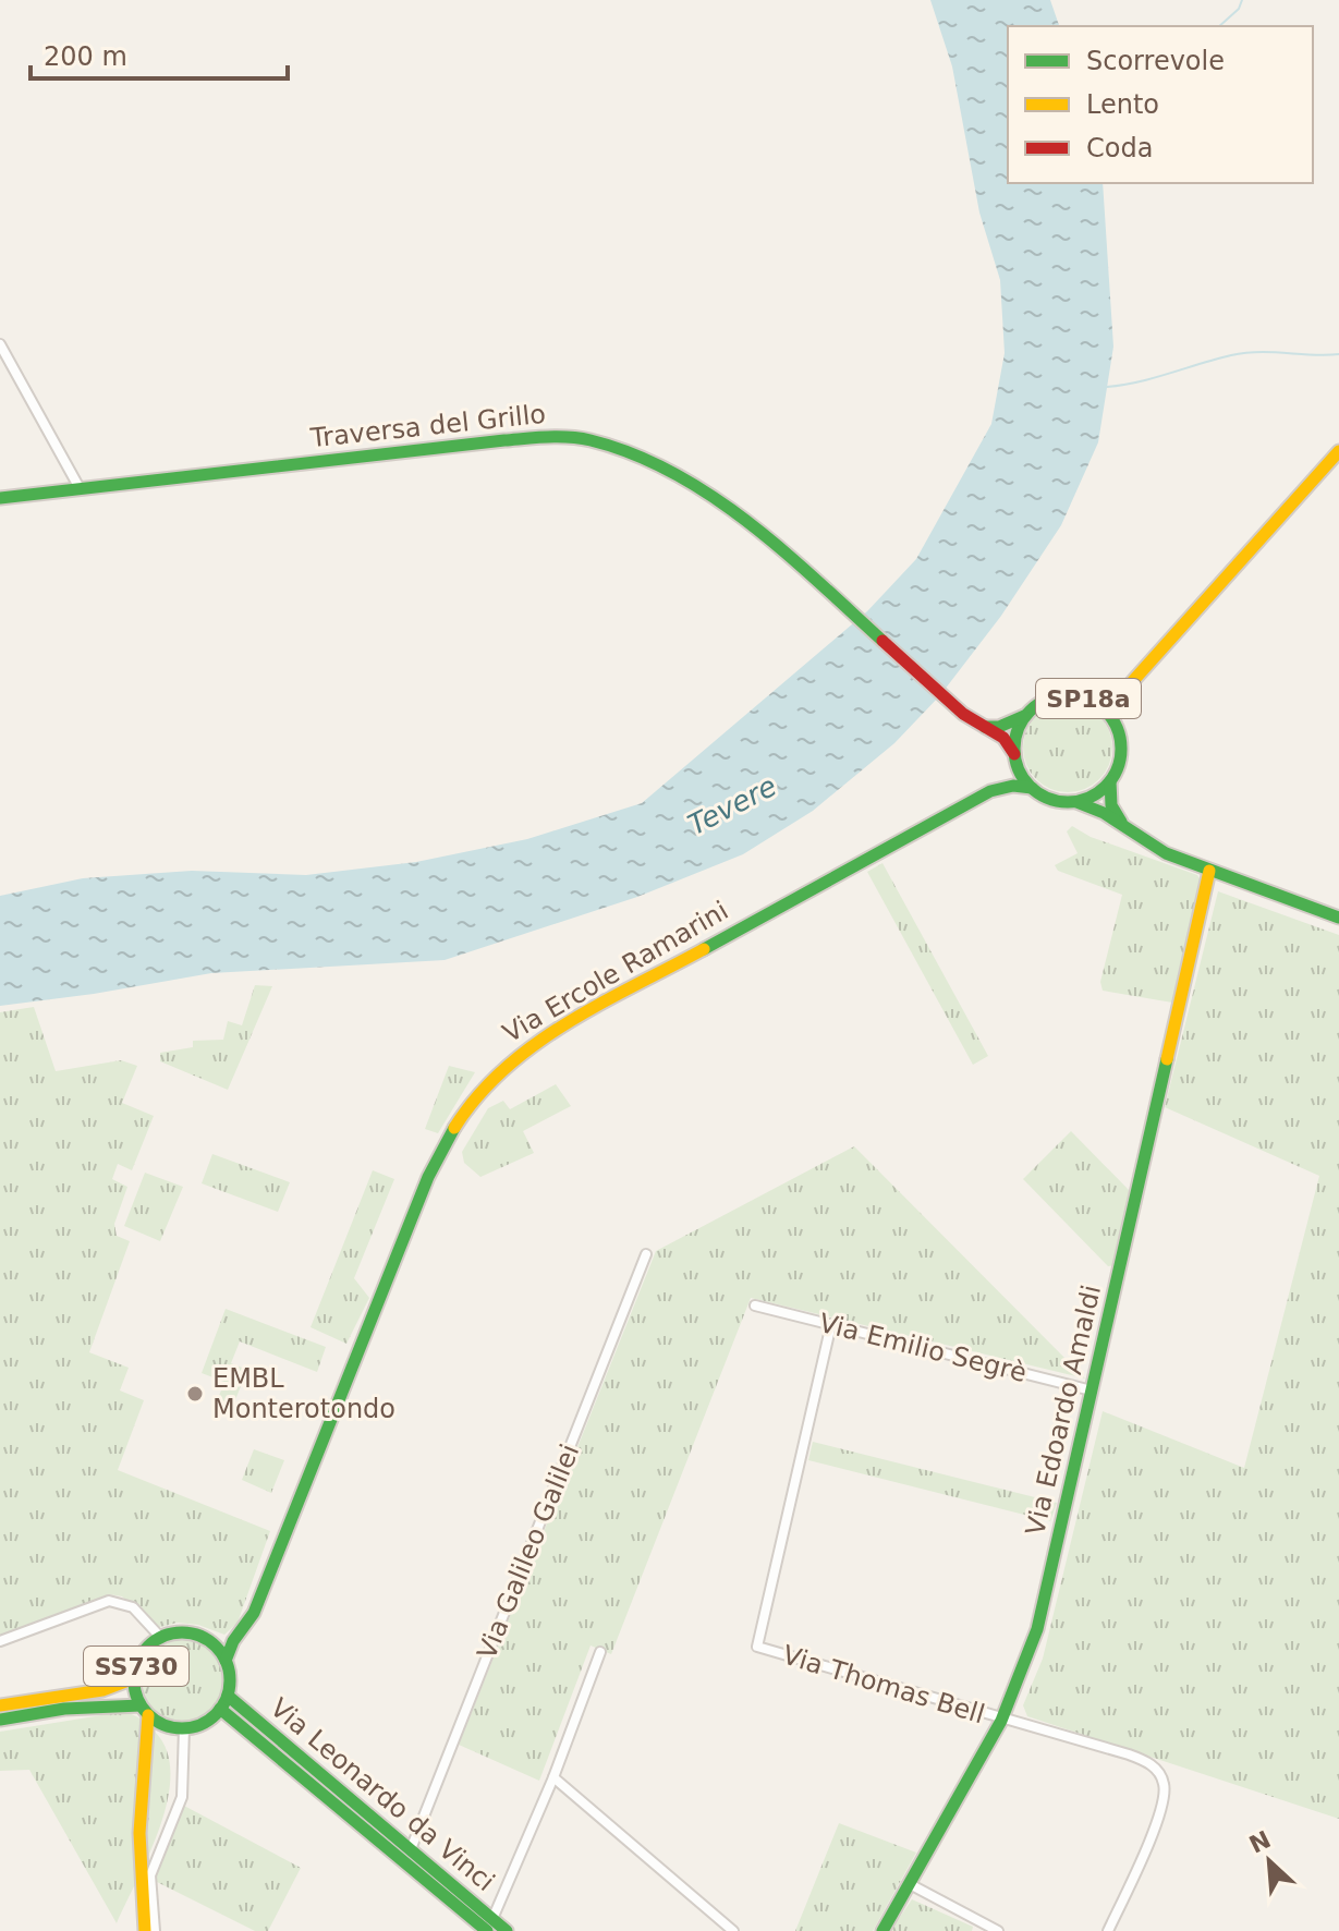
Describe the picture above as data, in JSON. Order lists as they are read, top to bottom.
{
  "streets": {
    "main road": [
      "Traversa del Grillo",
      "SP18a",
      "Via Ercole Ramarini",
      "Via Edoardo Amaldi",
      "SS730",
      "Via Leonardo da Vinci"
    ],
    "street": ["Via Emilio Segrè", "Via Galileo Galilei", "Via Thomas Bell"]
  },
  "crossings": [
    ["Traversa del Grillo", "SP18a"],
    ["Traversa del Grillo", "Via Ercole Ramarini"],
    ["SP18a", "Via Ercole Ramarini"],
    ["Via Ercole Ramarini", "SS730"],
    ["Via Ercole Ramarini", "Via Leonardo da Vinci"],
    ["Via Emilio Segrè", "Via Edoardo Amaldi"],
    ["Via Emilio Segrè", "Via Thomas Bell"],
    ["Via Edoardo Amaldi", "Via Thomas Bell"],
    ["Via Galileo Galilei", "Via Leonardo da Vinci"],
    ["SS730", "Via Leonardo da Vinci"]
  ],
  "water": ["Tevere"],
  "places": ["EMBL Monterotondo"],
  "legend": ["Scorrevole", "Lento", "Coda"],
  "scale_bar": "200 m",
  "north": "top left"
}
